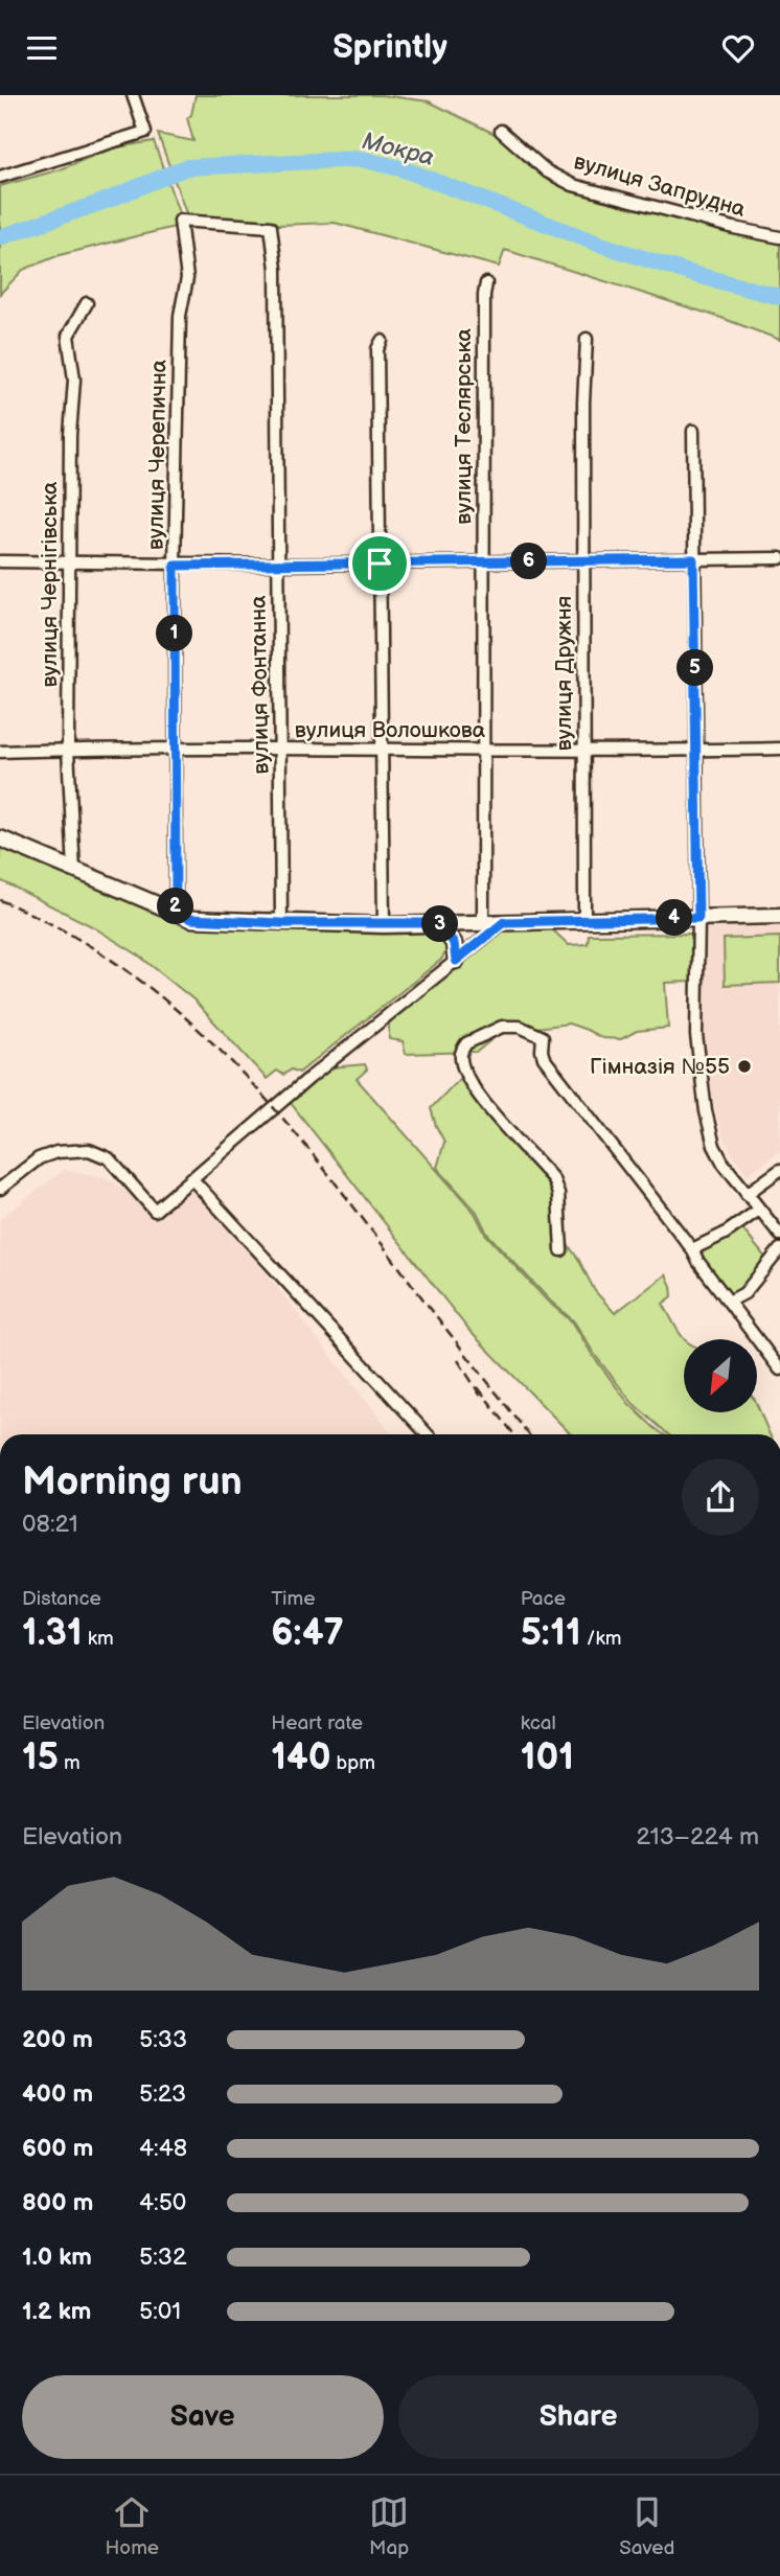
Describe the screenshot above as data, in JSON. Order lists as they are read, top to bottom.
{
  "streets": {
    "street": [
      "вулиця Запрудна",
      "вулиця Теслярська",
      "вулиця Черепична",
      "вулиця Чернігівська",
      "вулиця Дружня",
      "вулиця Фонтанна",
      "вулиця Волошкова"
    ]
  },
  "crossings": [
    ["вулиця Теслярська", "вулиця Волошкова"],
    ["вулиця Черепична", "вулиця Фонтанна"],
    ["вулиця Черепична", "вулиця Волошкова"],
    ["вулиця Чернігівська", "вулиця Волошкова"],
    ["вулиця Дружня", "вулиця Волошкова"],
    ["вулиця Фонтанна", "вулиця Волошкова"]
  ],
  "water": ["Мокра"],
  "places": ["Гімназія №55"],
  "north": "bottom left",
  "page": {
    "header": "Sprintly",
    "pins": [
      "6",
      "1",
      "5",
      "2",
      "4",
      "3"
    ],
    "heading": ["Morning run", "08:21"],
    "stats": [
      ["Distance", "1.31 km"],
      ["Time", "6:47"],
      ["Pace", "5:11 /km"],
      ["Elevation", "15 m"],
      ["Heart rate", "140 bpm"],
      ["kcal", "101"]
    ],
    "chart": ["Elevation", "213–224 m"],
    "list": [
      {
        "name": "200 m",
        "note": "5:33"
      },
      {
        "name": "400 m",
        "note": "5:23"
      },
      {
        "name": "600 m",
        "note": "4:48"
      },
      {
        "name": "800 m",
        "note": "4:50"
      },
      {
        "name": "1.0 km",
        "note": "5:32"
      },
      {
        "name": "1.2 km",
        "note": "5:01"
      }
    ],
    "buttons": ["Save", "Share"],
    "tabs": ["Home", "Map", "Saved"]
  }
}
